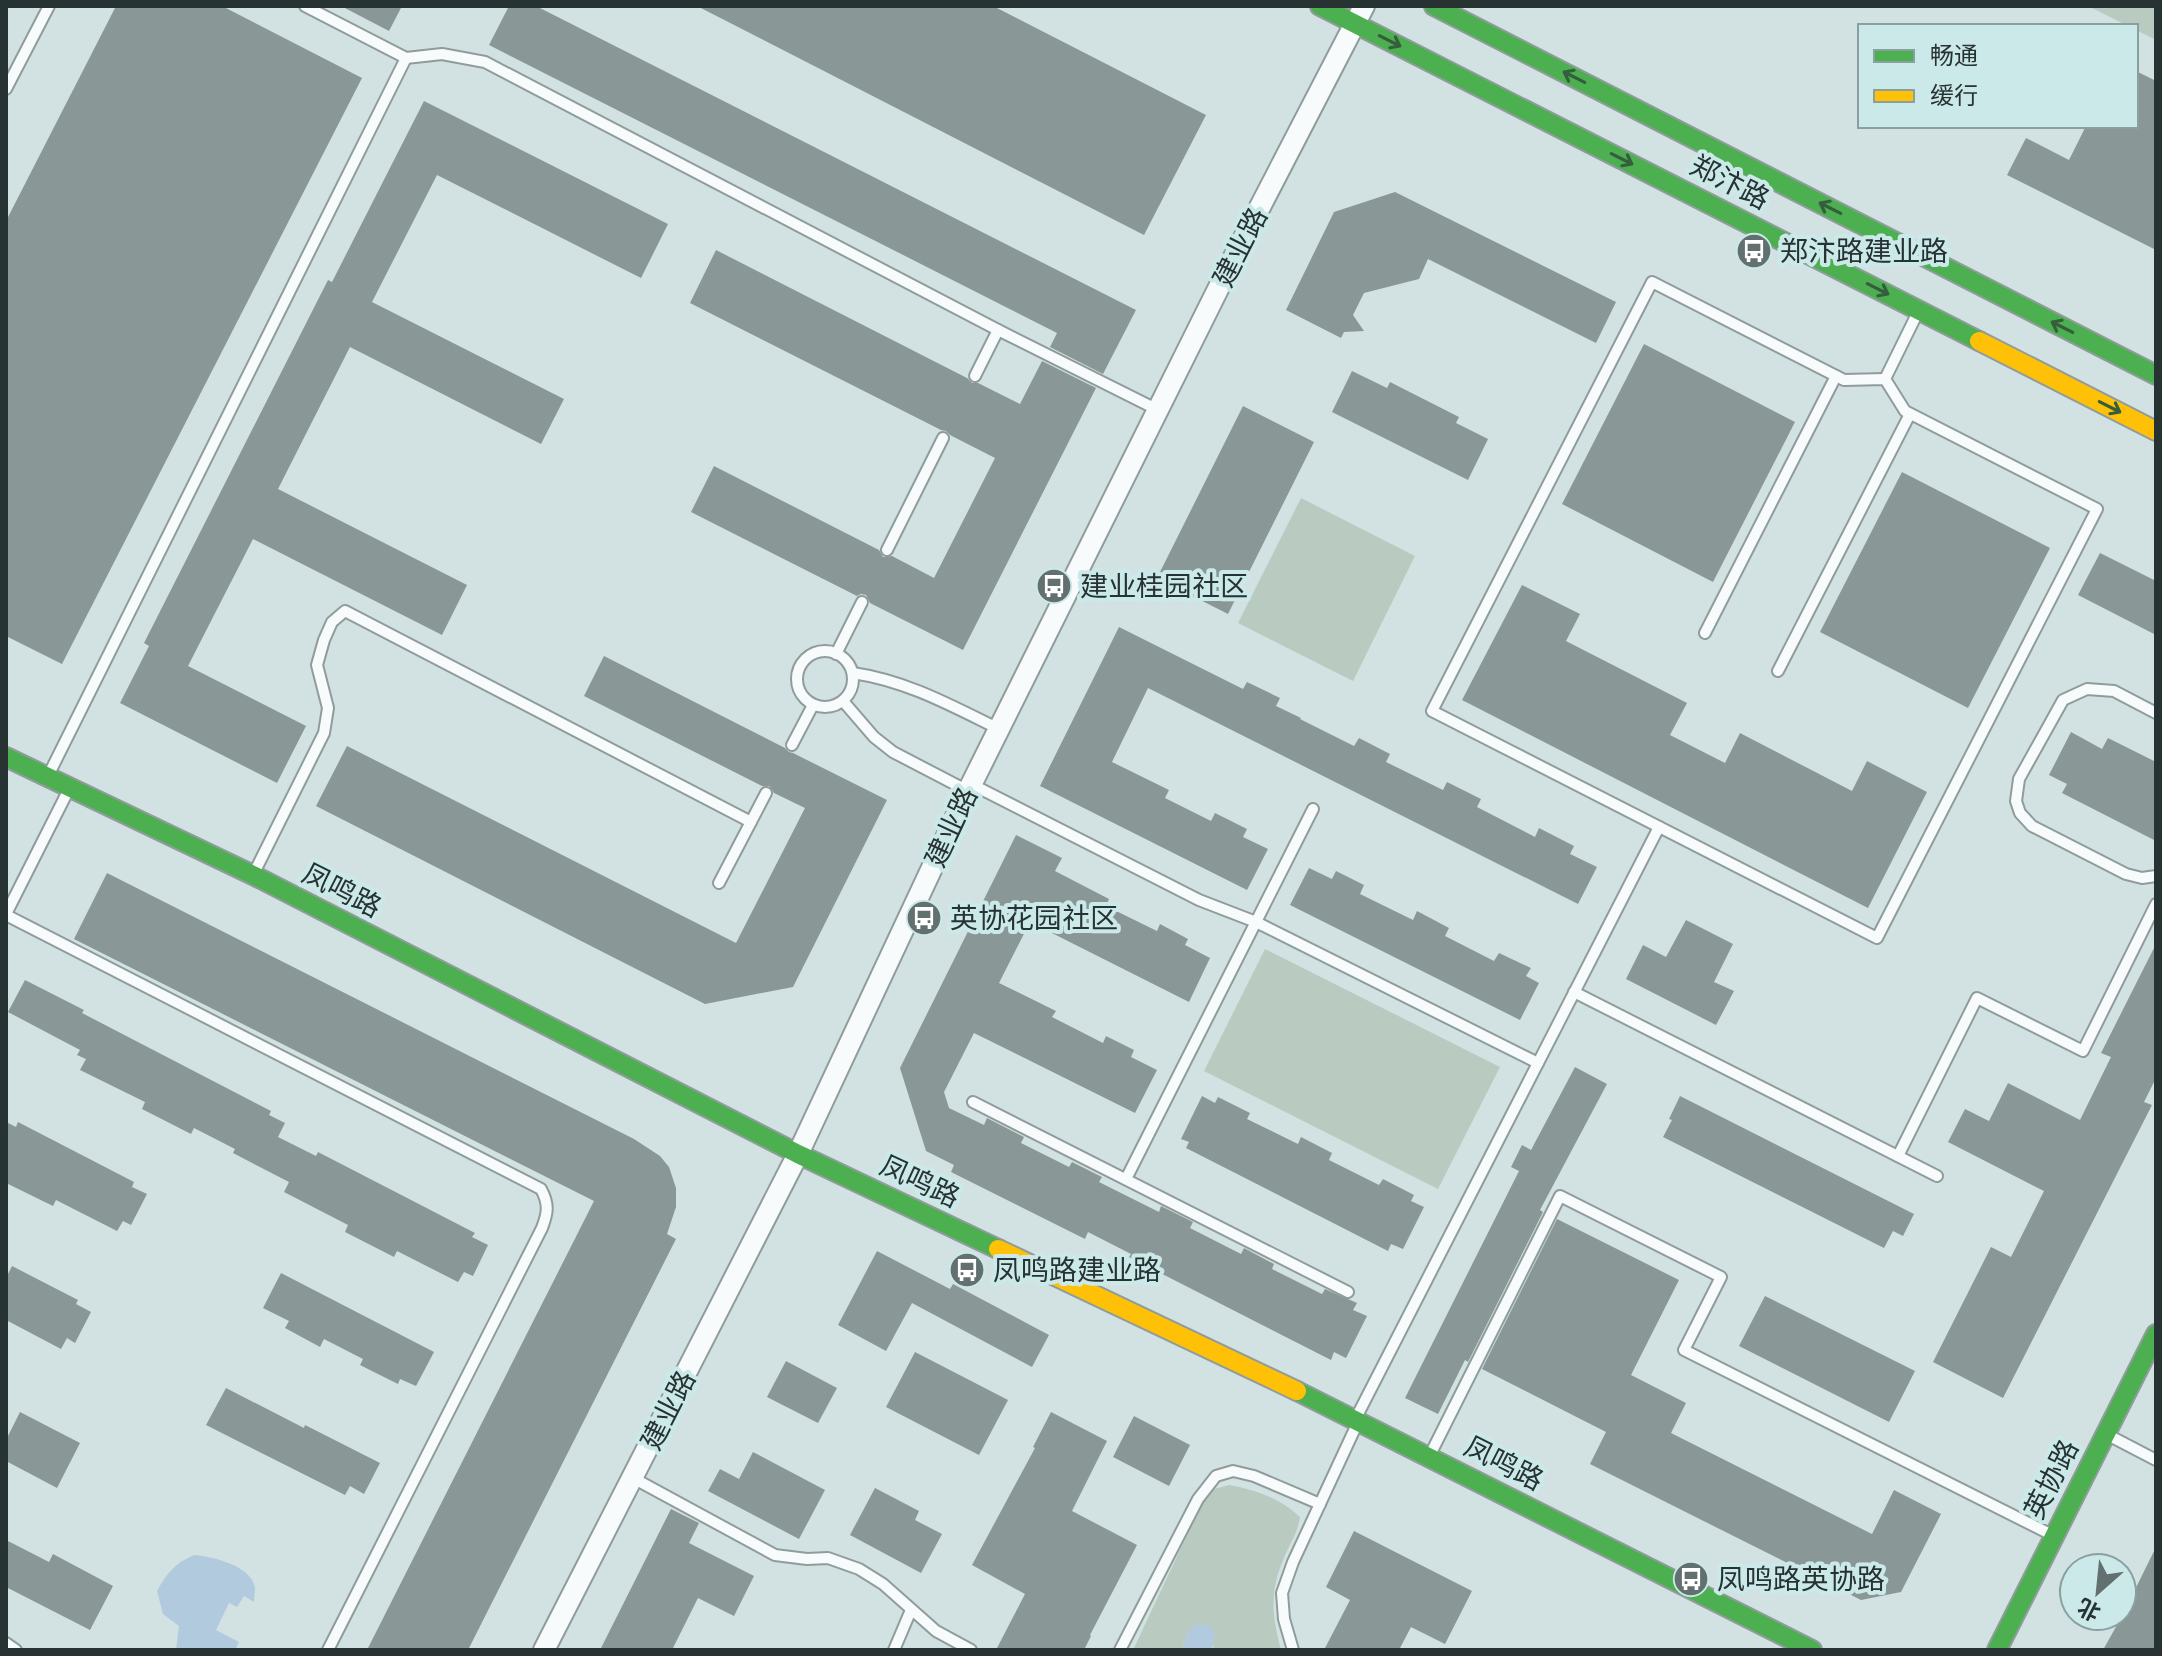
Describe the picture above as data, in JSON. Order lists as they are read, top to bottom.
{
  "streets": {
    "street": [
      "郑汴路",
      "建业路",
      "凤鸣路",
      "英协路"
    ]
  },
  "crossings": [
    ["郑汴路", "建业路"],
    ["建业路", "凤鸣路"]
  ],
  "places": {
    "bus stop": [
      "郑汴路建业路",
      "建业桂园社区",
      "英协花园社区",
      "凤鸣路建业路",
      "凤鸣路英协路"
    ]
  },
  "legend": ["畅通", "缓行"],
  "north": "bottom left"
}
